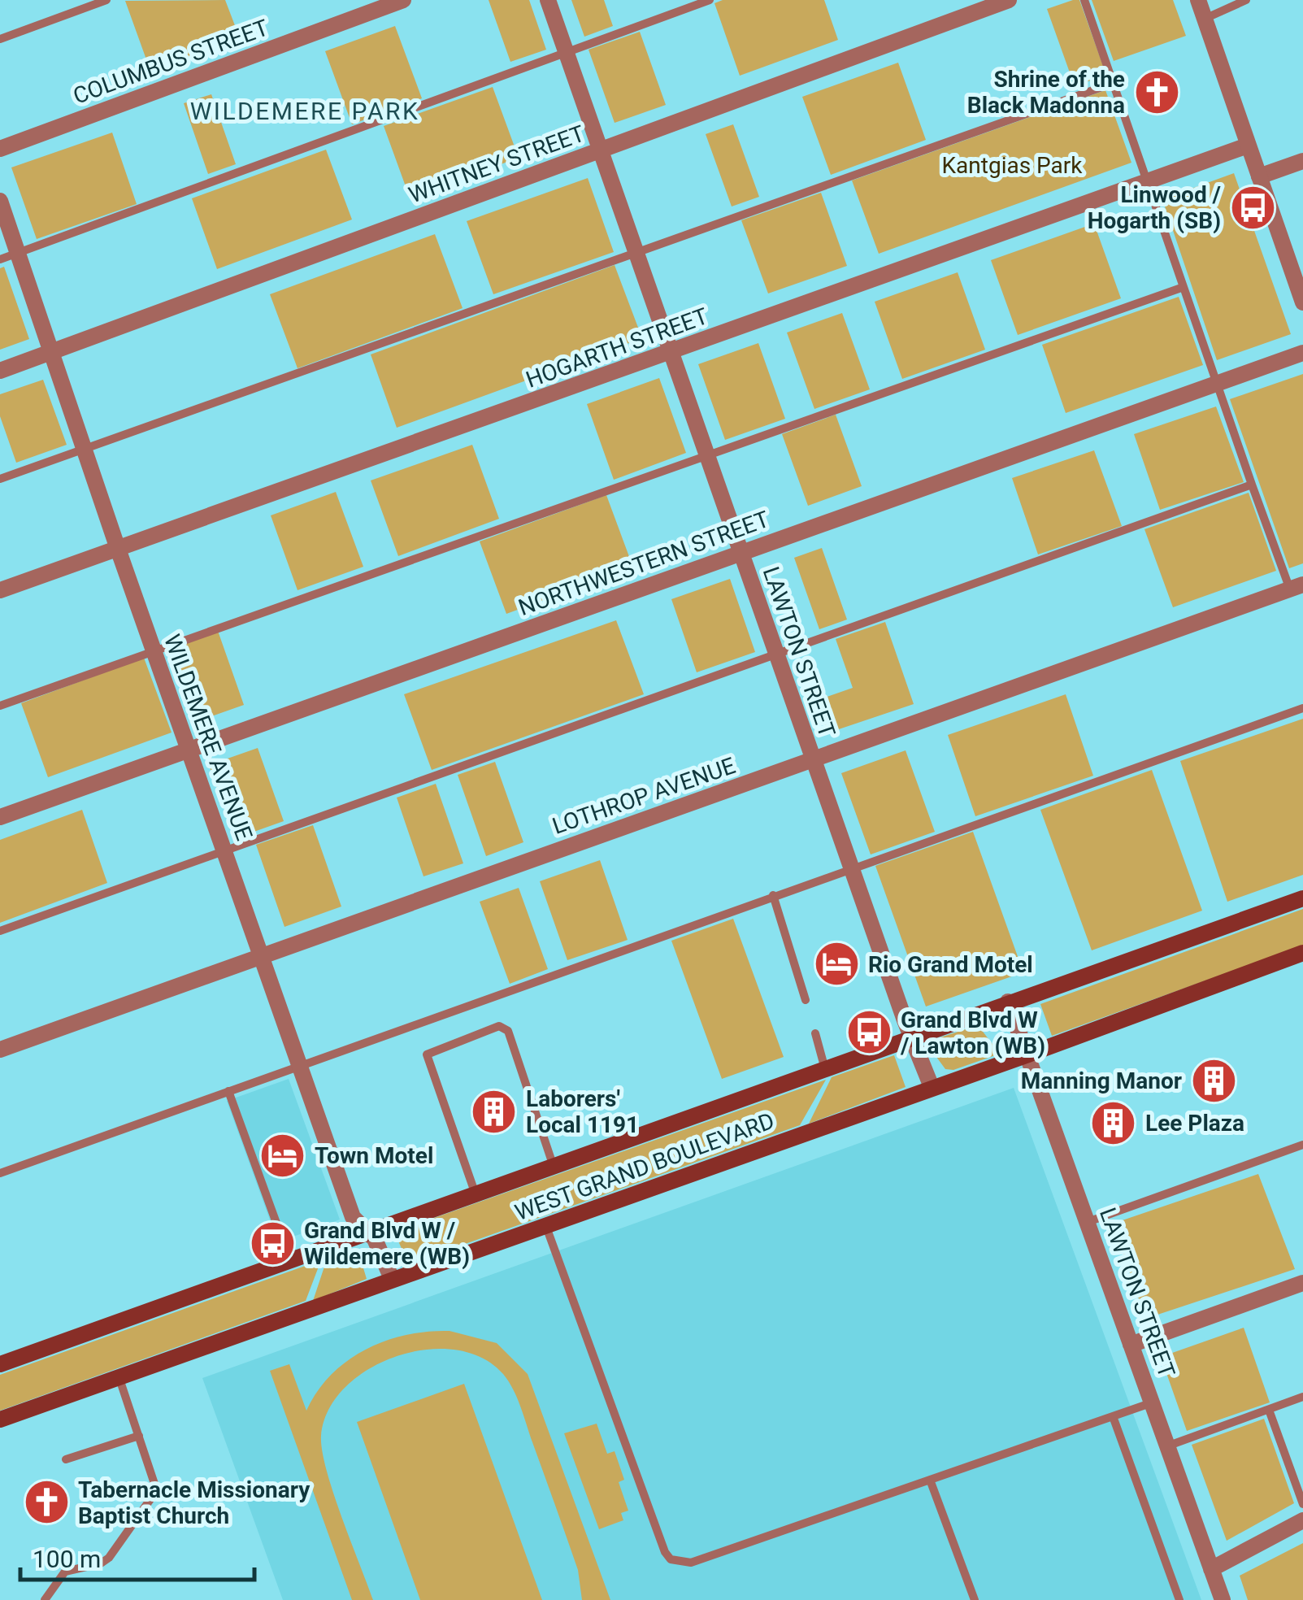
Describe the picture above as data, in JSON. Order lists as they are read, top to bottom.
{
  "streets": {
    "main road": ["WEST GRAND BOULEVARD"],
    "street": [
      "COLUMBUS STREET",
      "WHITNEY STREET",
      "HOGARTH STREET",
      "NORTHWESTERN STREET",
      "LAWTON STREET",
      "WILDEMERE AVENUE",
      "LOTHROP AVENUE"
    ]
  },
  "crossings": [
    ["WHITNEY STREET", "LAWTON STREET"],
    ["WHITNEY STREET", "WILDEMERE AVENUE"],
    ["HOGARTH STREET", "LAWTON STREET"],
    ["HOGARTH STREET", "WILDEMERE AVENUE"],
    ["NORTHWESTERN STREET", "LAWTON STREET"],
    ["NORTHWESTERN STREET", "WILDEMERE AVENUE"],
    ["LAWTON STREET", "LOTHROP AVENUE"],
    ["LAWTON STREET", "WEST GRAND BOULEVARD"],
    ["WILDEMERE AVENUE", "LOTHROP AVENUE"],
    ["WILDEMERE AVENUE", "WEST GRAND BOULEVARD"]
  ],
  "districts": ["WILDEMERE PARK"],
  "parks": ["Kantgias Park"],
  "places": {
    "church": ["Shrine of the Black Madonna", "Tabernacle Missionary Baptist Church"],
    "bus stop": ["Linwood / Hogarth (SB)", "Grand Blvd W / Lawton (WB)", "Grand Blvd W / Wildemere (WB)"],
    "hotel": ["Rio Grand Motel", "Town Motel"],
    "building": ["Manning Manor", "Laborers' Local 1191", "Lee Plaza"]
  },
  "scale_bar": "100 m"
}
